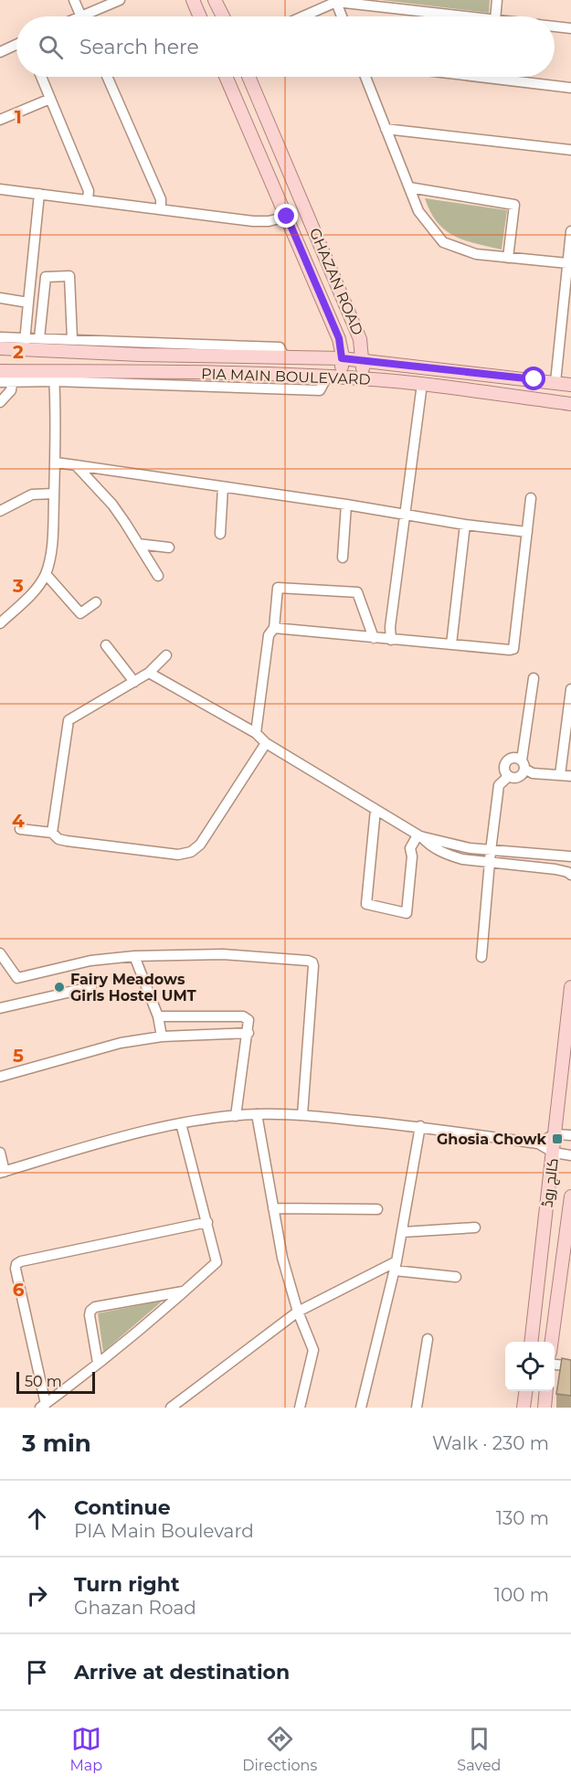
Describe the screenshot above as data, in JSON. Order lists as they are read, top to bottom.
{
  "streets": {
    "main road": ["GHAZAN ROAD", "PIA MAIN BOULEVARD", "کالج روڈ"]
  },
  "crossings": [
    ["GHAZAN ROAD", "PIA MAIN BOULEVARD"]
  ],
  "places": {
    "other": ["Fairy Meadows Girls Hostel UMT"],
    "transit": ["Ghosia Chowk"]
  },
  "scale_bar": "50 m",
  "page": {
    "search": "Search here",
    "scale": "50 m",
    "heading": ["3 min", "Walk · 230 m"],
    "list": [
      ["Continue", "PIA Main Boulevard", "130 m"],
      ["Turn right", "Ghazan Road", "100 m"],
      "Arrive at destination"
    ],
    "nav": ["Map", "Directions", "Saved"]
  },
  "grid": {
    "rows": [
      "1",
      "2",
      "3",
      "4",
      "5",
      "6"
    ]
  }
}
